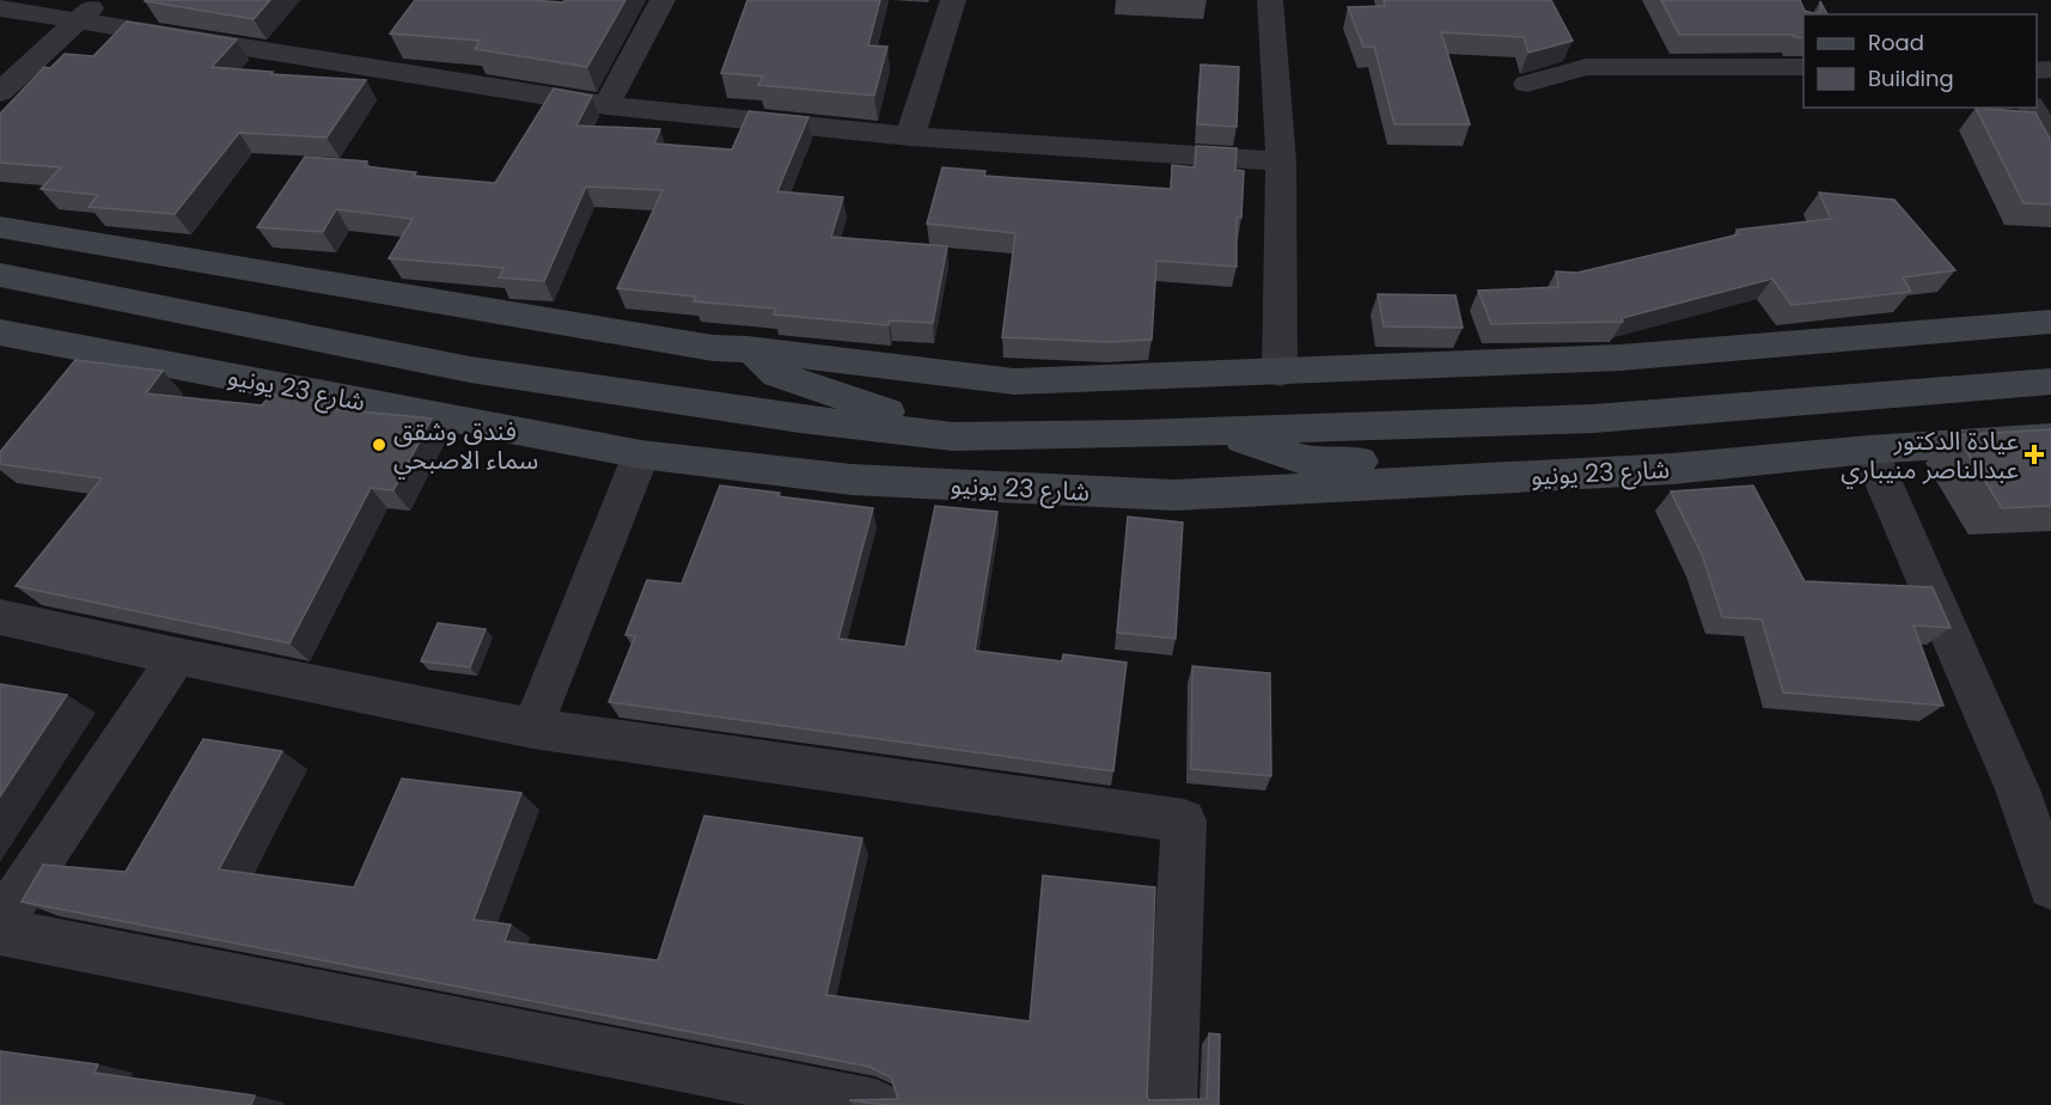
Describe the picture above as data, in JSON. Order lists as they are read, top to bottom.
{
  "streets": {
    "street": ["شارع 23 يونيو"]
  },
  "places": {
    "other": ["فندق وشقق سماء الاصبحي"],
    "health": ["عيادة الدكتور عبدالناصر منيباري"]
  },
  "legend": ["Road", "Building"]
}
